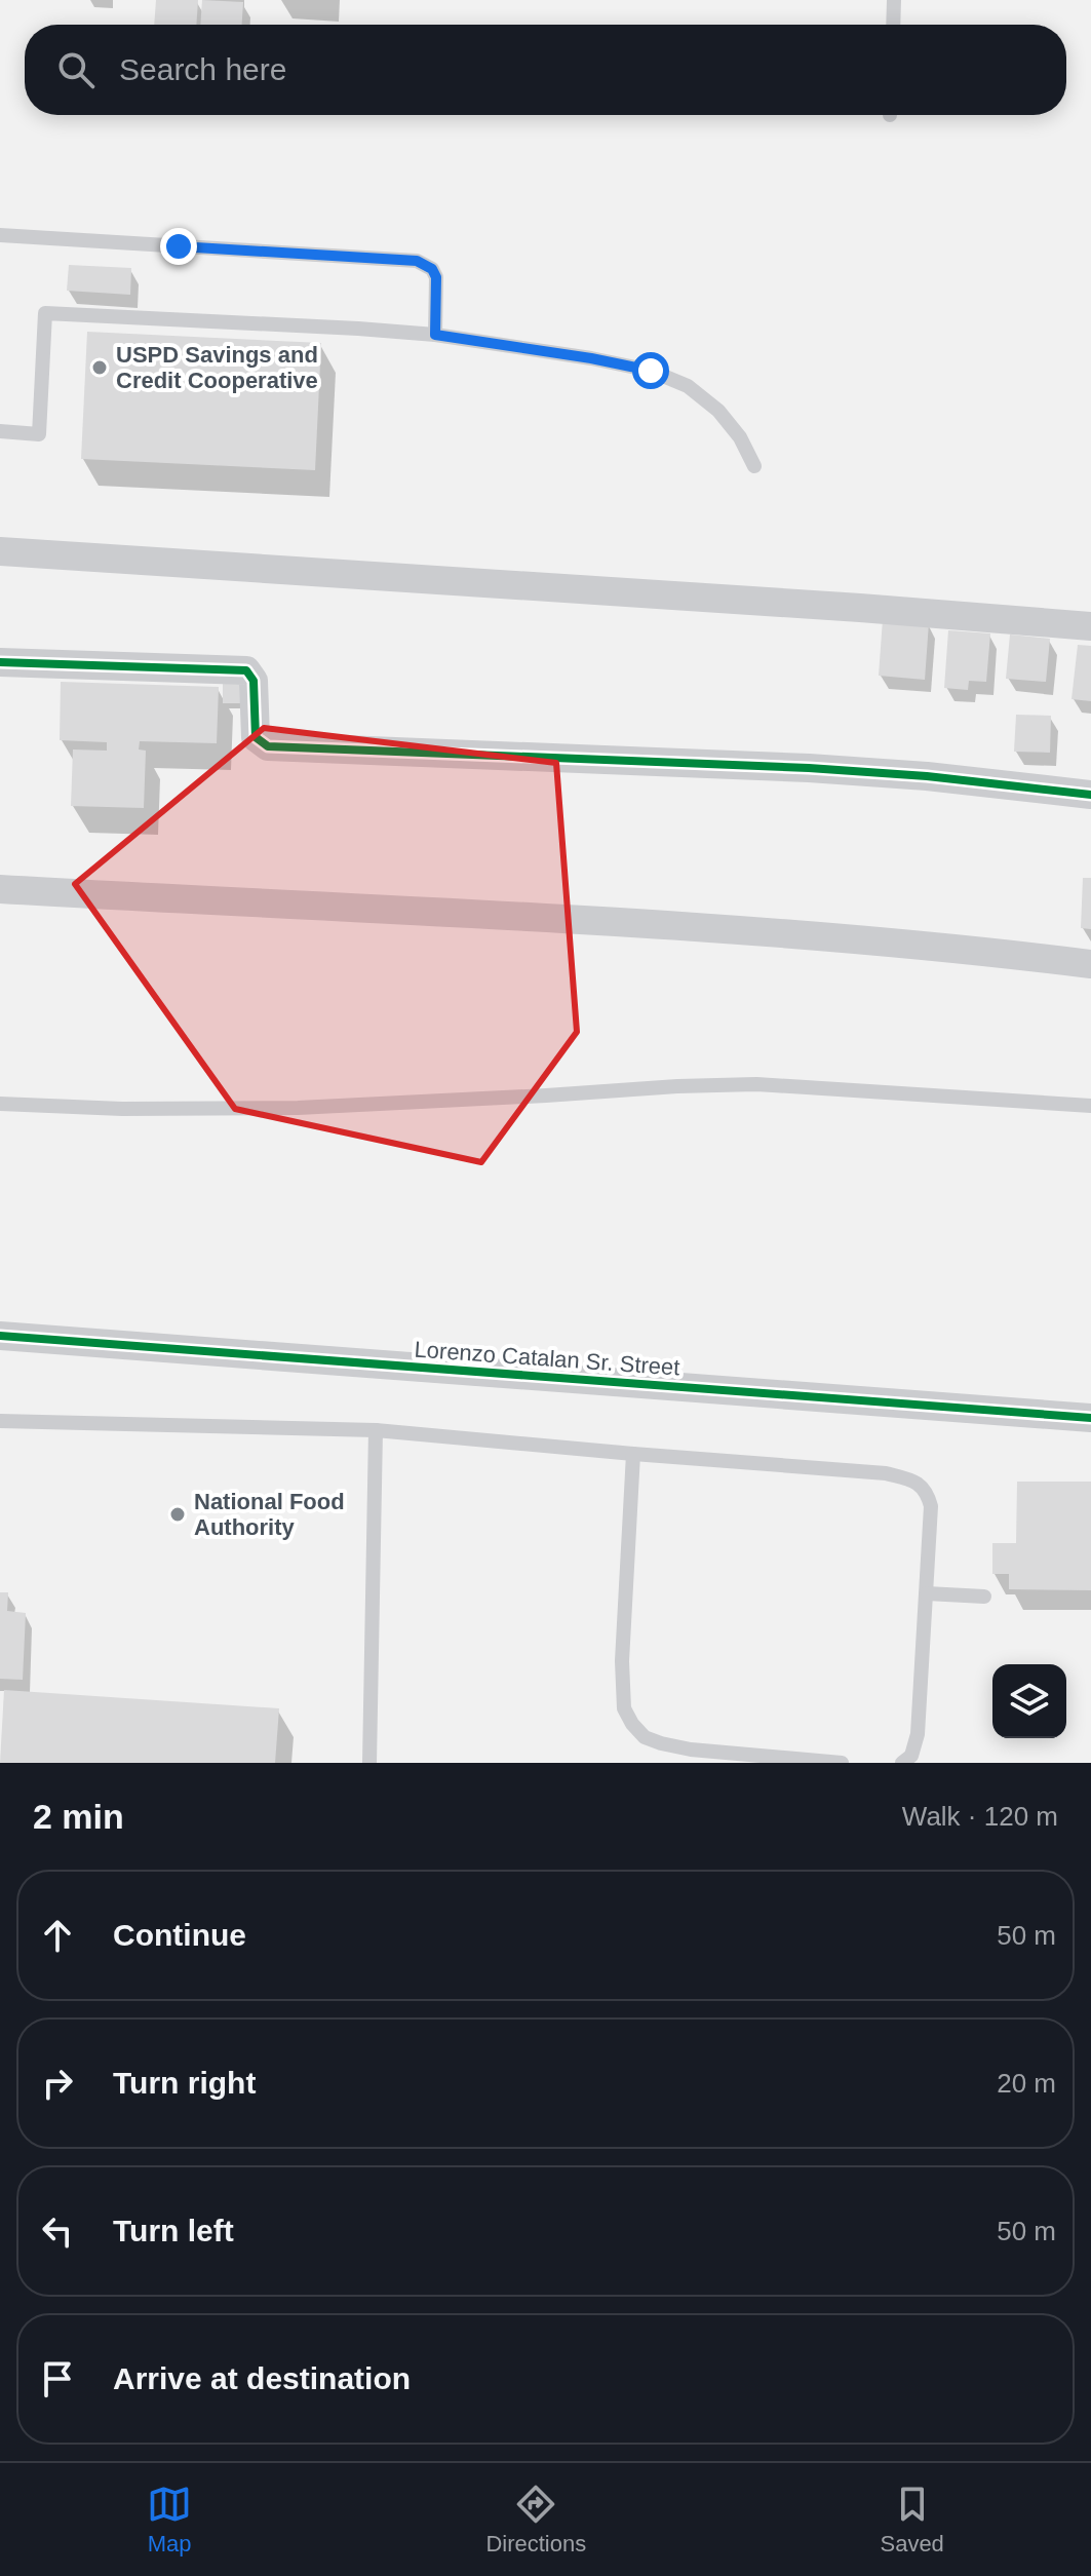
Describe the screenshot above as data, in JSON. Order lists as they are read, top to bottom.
{
  "streets": {
    "street": ["Lorenzo Catalan Sr. Street"]
  },
  "places": ["USPD Savings and Credit Cooperative", "National Food Authority"],
  "page": {
    "search": "Search here",
    "heading": ["2 min", "Walk · 120 m"],
    "list": [
      ["Continue", "50 m"],
      ["Turn right", "20 m"],
      ["Turn left", "50 m"],
      "Arrive at destination"
    ],
    "nav": ["Map", "Directions", "Saved"]
  }
}
